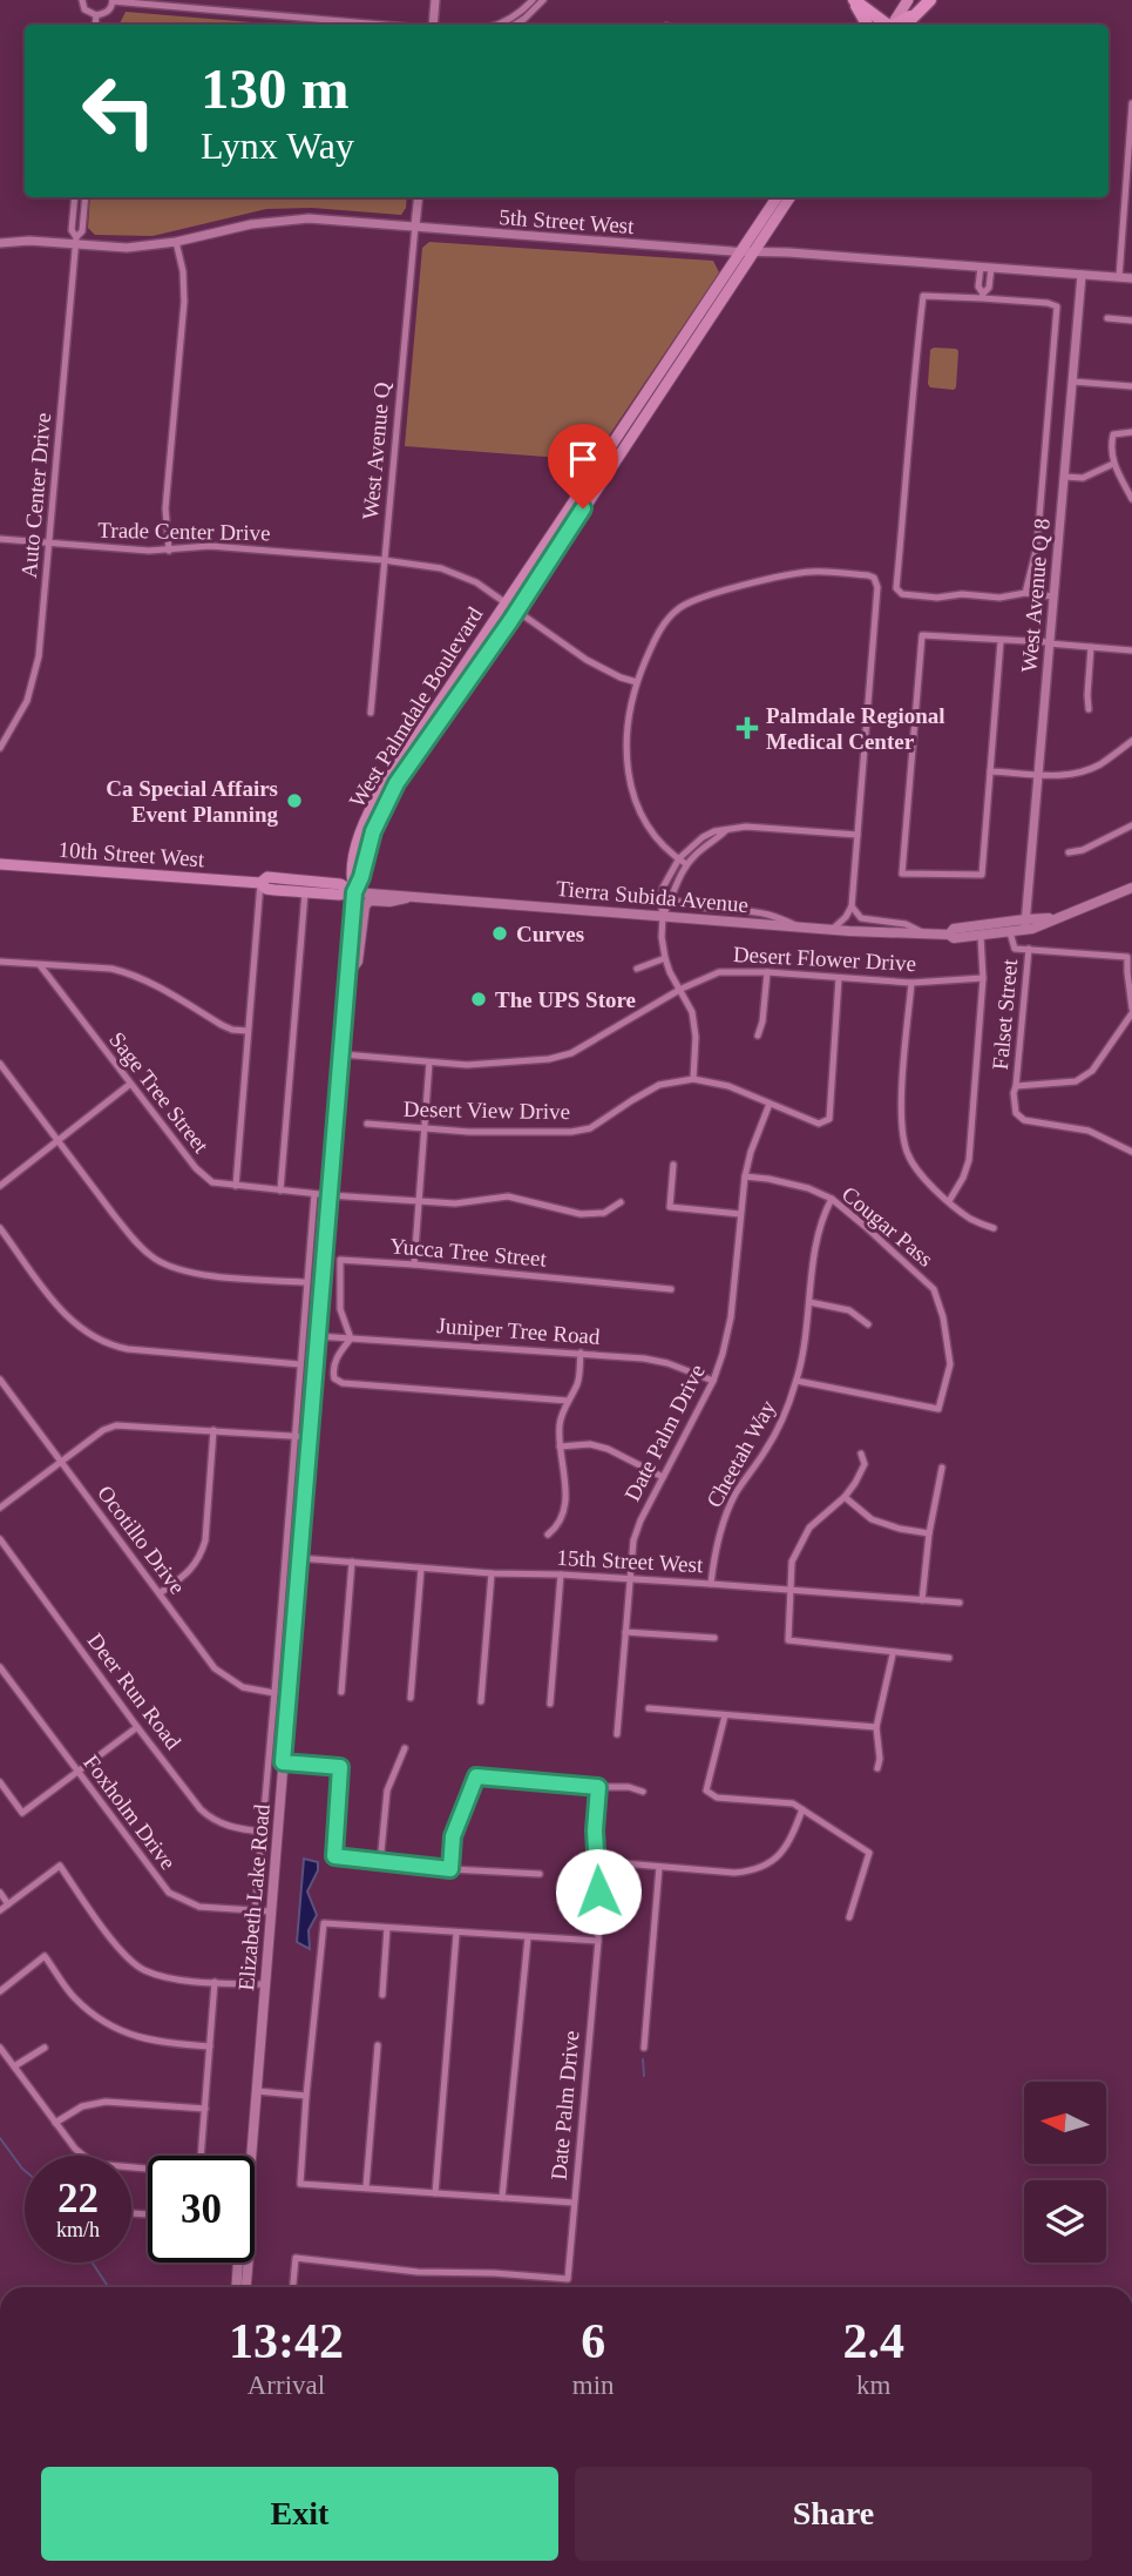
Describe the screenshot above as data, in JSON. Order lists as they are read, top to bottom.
{
  "streets": {
    "main road": [
      "West Palmdale Boulevard",
      "10th Street West",
      "Tierra Subida Avenue",
      "Elizabeth Lake Road"
    ],
    "street": [
      "5th Street West",
      "West Avenue Q",
      "Auto Center Drive",
      "Trade Center Drive",
      "West Avenue Q 8",
      "Desert Flower Drive",
      "Falset Street",
      "Sage Tree Street",
      "Desert View Drive",
      "Cougar Pass",
      "Yucca Tree Street",
      "Juniper Tree Road",
      "Date Palm Drive",
      "Cheetah Way",
      "Ocotillo Drive",
      "15th Street West",
      "Deer Run Road",
      "Foxholm Drive"
    ]
  },
  "crossings": [
    ["5th Street West", "West Avenue Q"],
    ["5th Street West", "Auto Center Drive"],
    ["5th Street West", "West Avenue Q 8"],
    ["5th Street West", "West Palmdale Boulevard"],
    ["West Avenue Q", "Trade Center Drive"],
    ["Auto Center Drive", "Trade Center Drive"],
    ["Trade Center Drive", "West Palmdale Boulevard"],
    ["West Avenue Q 8", "Tierra Subida Avenue"],
    ["West Palmdale Boulevard", "10th Street West"],
    ["West Palmdale Boulevard", "Tierra Subida Avenue"],
    ["West Palmdale Boulevard", "Elizabeth Lake Road"],
    ["10th Street West", "Tierra Subida Avenue"],
    ["10th Street West", "Elizabeth Lake Road"],
    ["Tierra Subida Avenue", "Elizabeth Lake Road"],
    ["Desert Flower Drive", "Desert View Drive"],
    ["Desert Flower Drive", "Elizabeth Lake Road"],
    ["Sage Tree Street", "Elizabeth Lake Road"],
    ["Desert View Drive", "Date Palm Drive"],
    ["Cougar Pass", "Date Palm Drive"],
    ["Cougar Pass", "Cheetah Way"],
    ["Yucca Tree Street", "Juniper Tree Road"],
    ["Juniper Tree Road", "Date Palm Drive"],
    ["Juniper Tree Road", "Elizabeth Lake Road"],
    ["Date Palm Drive", "15th Street West"],
    ["Cheetah Way", "15th Street West"],
    ["15th Street West", "Elizabeth Lake Road"],
    ["Foxholm Drive", "Elizabeth Lake Road"]
  ],
  "places": {
    "health": ["Palmdale Regional Medical Center"],
    "other": ["Ca Special Affairs Event Planning", "Curves", "The UPS Store"]
  },
  "north": "left",
  "page": {
    "turn": ["130 m", "Lynx Way"],
    "speed": "22 km/h",
    "limit": "30",
    "eta": [
      "13:42",
      "Arrival",
      "6",
      "min",
      "2.4",
      "km"
    ],
    "buttons": ["Exit", "Share"]
  }
}
